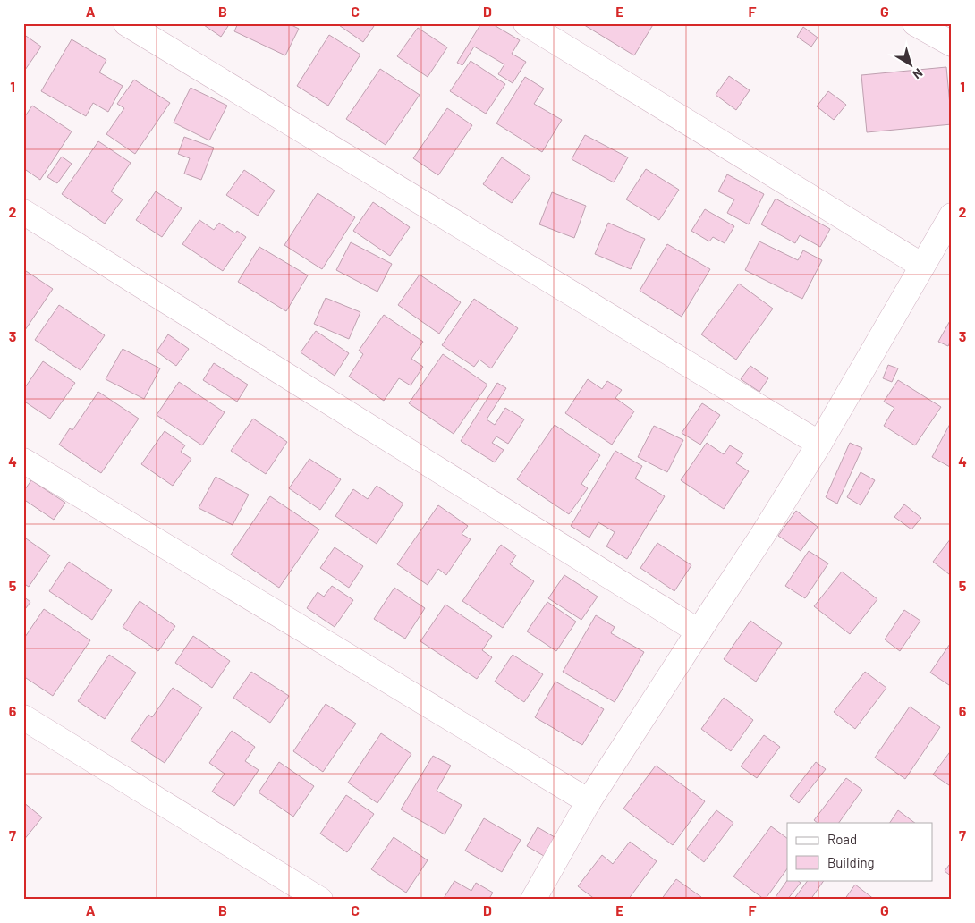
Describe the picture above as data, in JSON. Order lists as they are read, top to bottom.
{
  "legend": ["Road", "Building"],
  "north": "bottom right",
  "grid": {
    "columns": [
      "A",
      "B",
      "C",
      "D",
      "E",
      "F",
      "G"
    ],
    "rows": [
      "1",
      "2",
      "3",
      "4",
      "5",
      "6",
      "7"
    ]
  }
}
